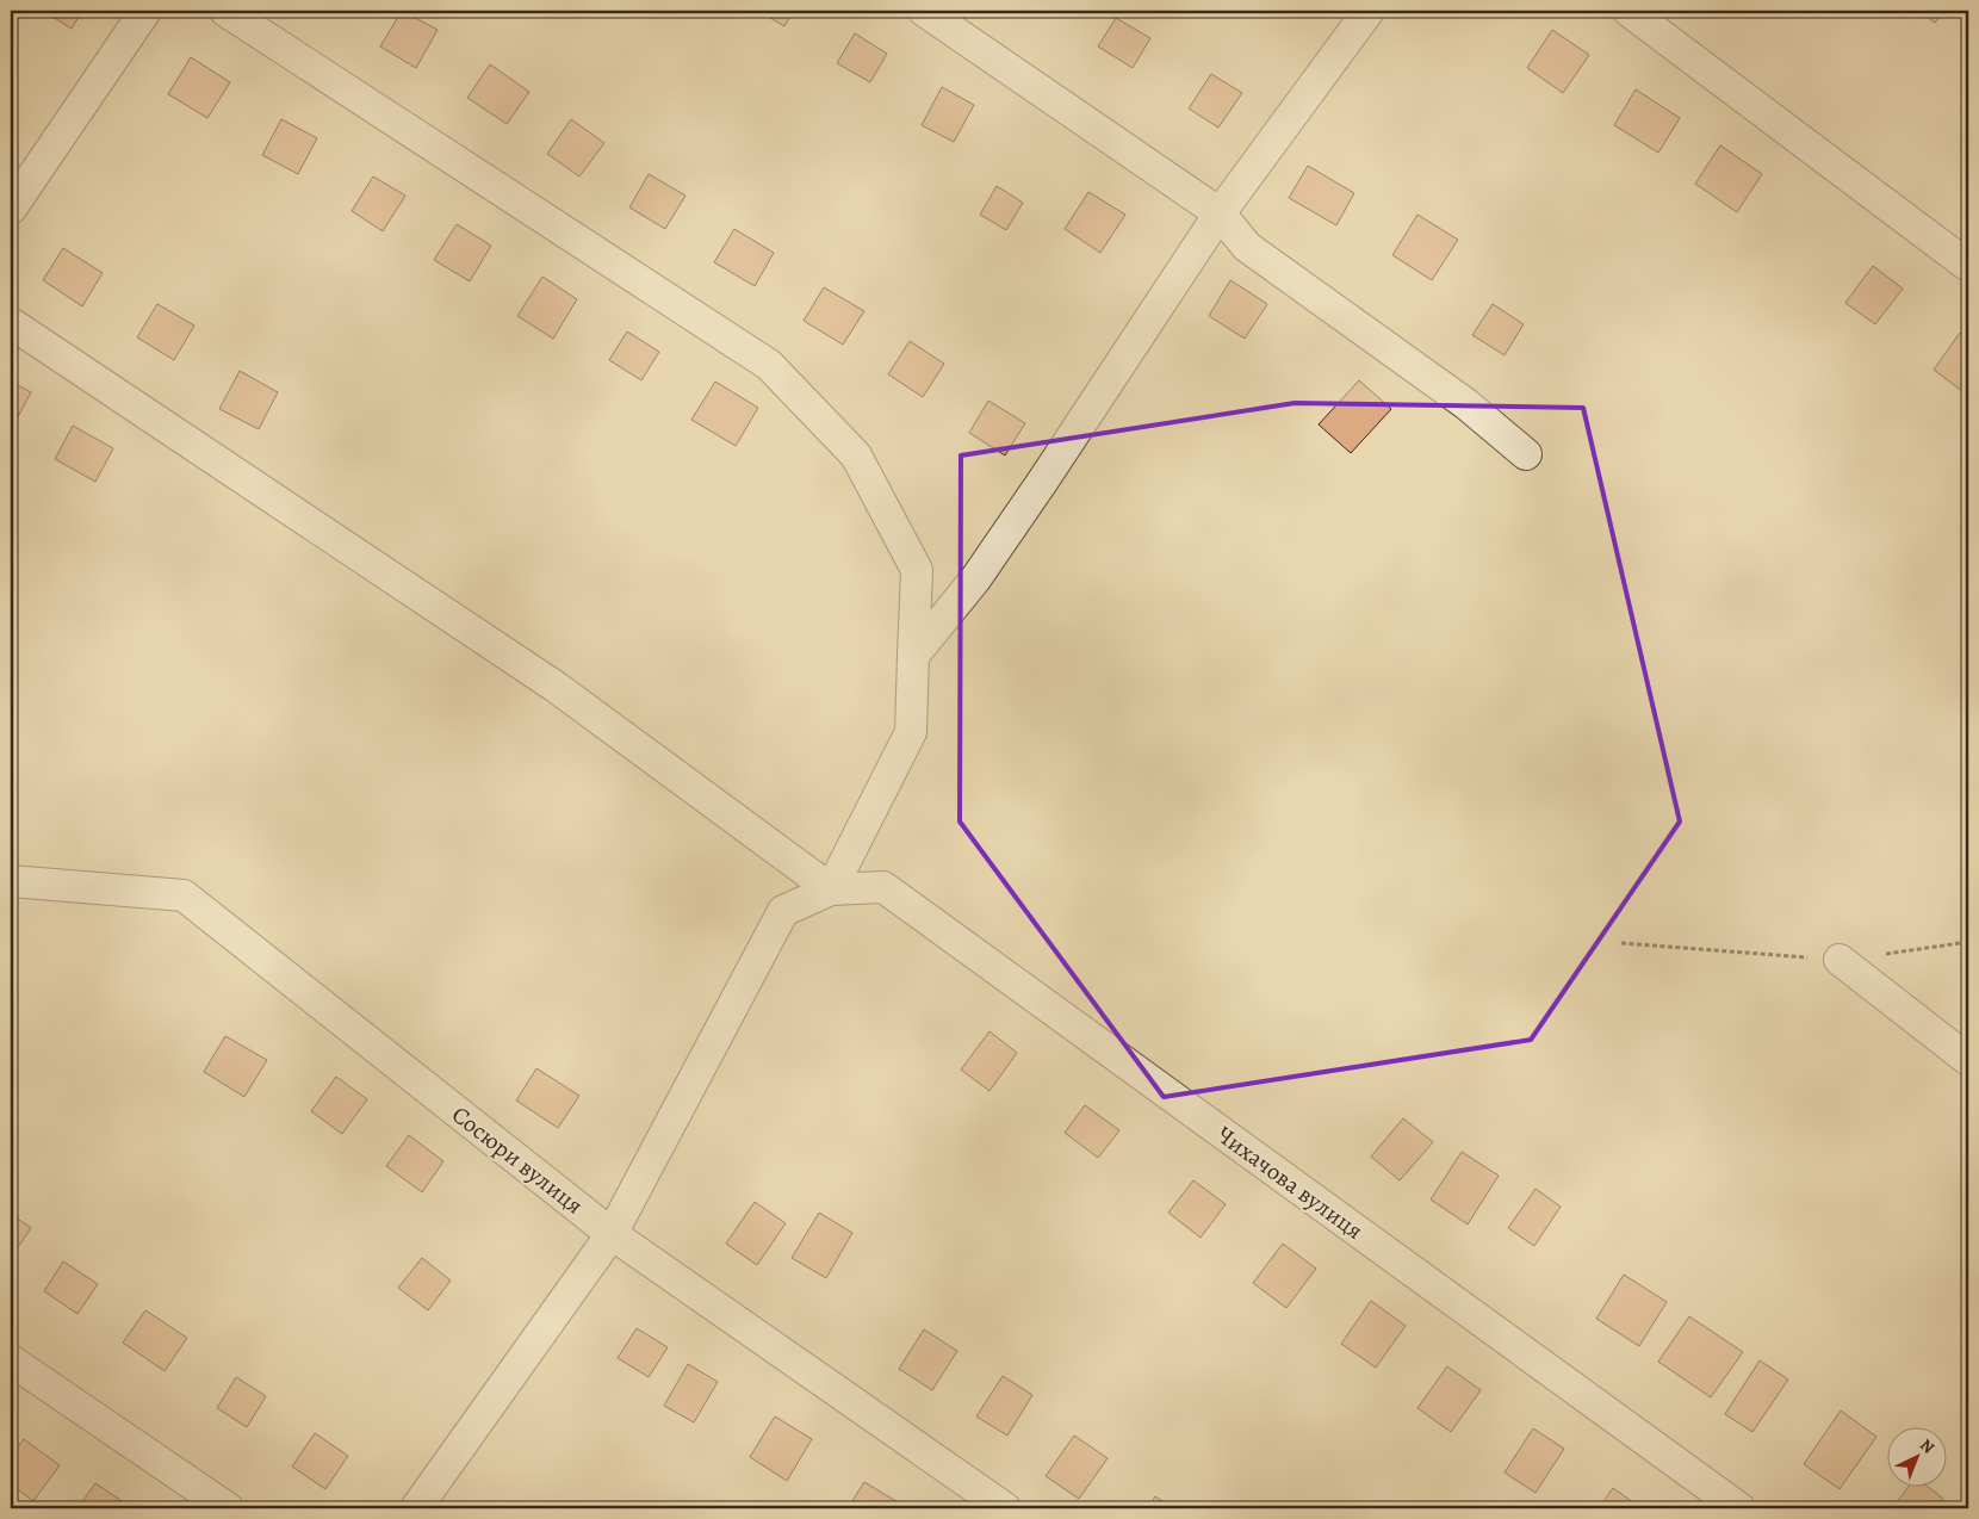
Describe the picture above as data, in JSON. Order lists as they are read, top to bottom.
{
  "streets": {
    "street": ["Сосюри вулиця", "Чихачова вулиця"]
  },
  "north": "top right"
}
